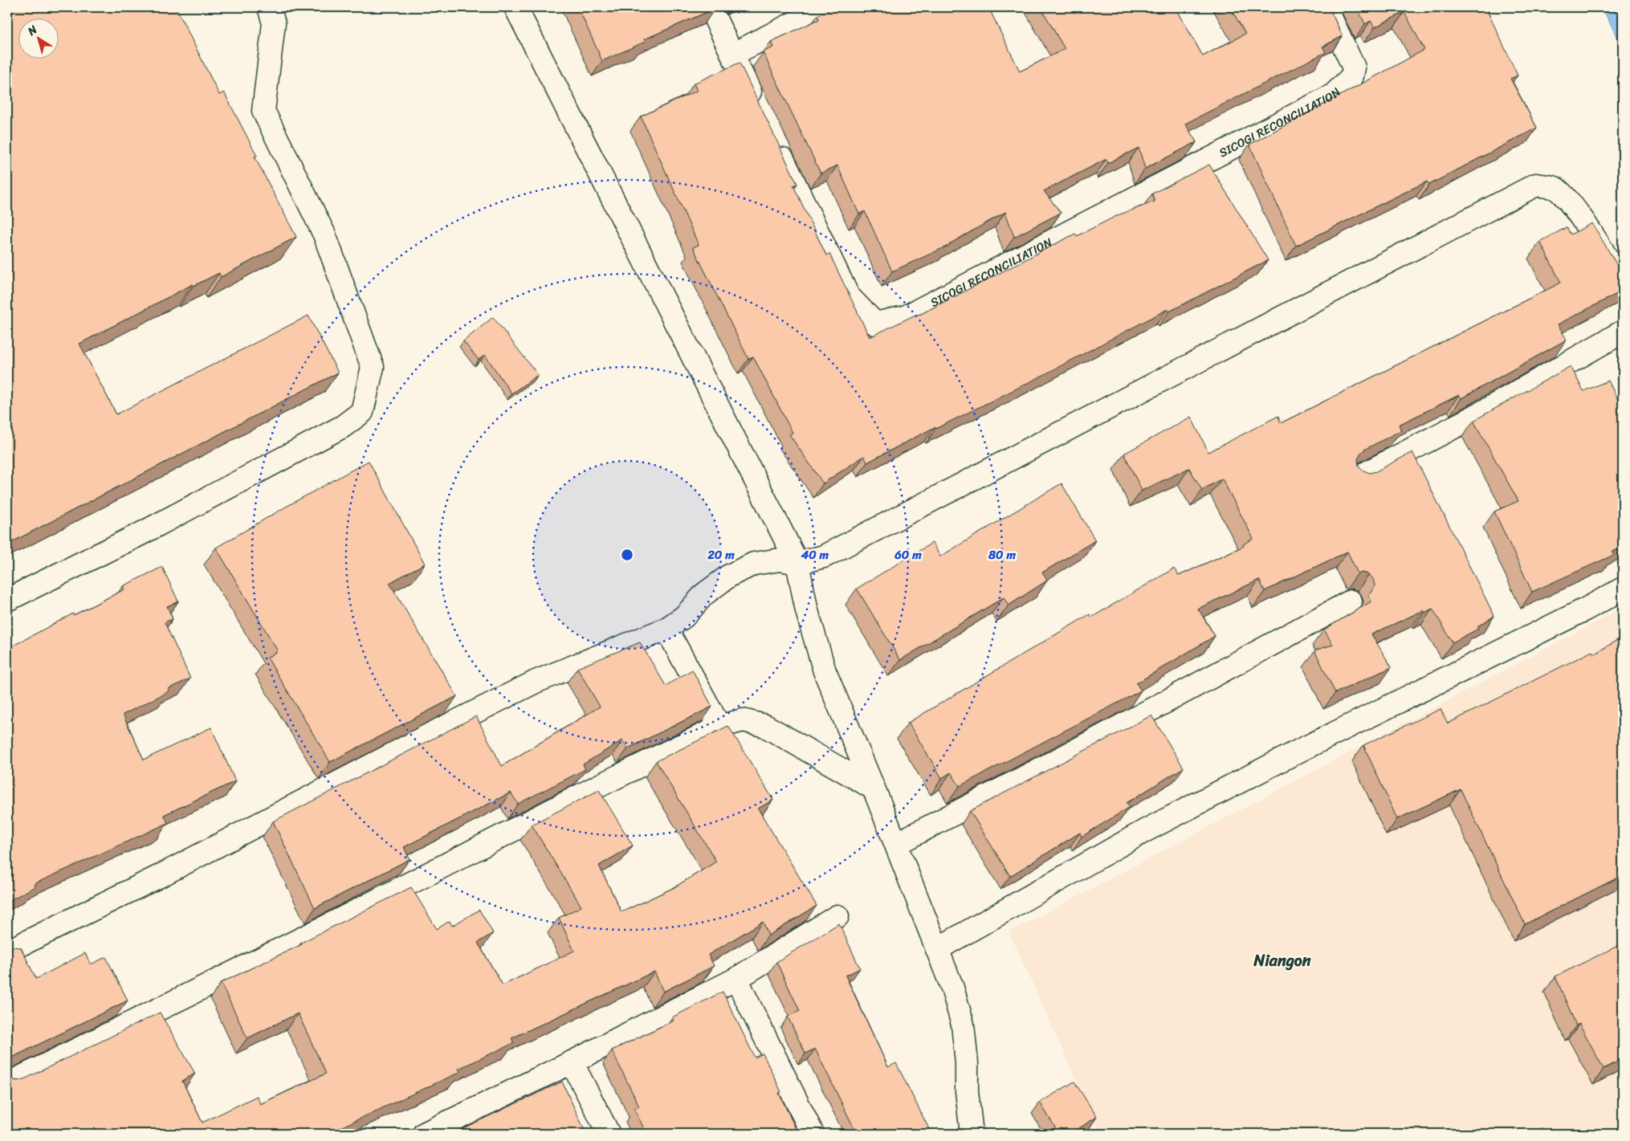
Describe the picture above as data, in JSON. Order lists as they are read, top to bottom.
{
  "streets": {
    "street": ["SICOGI RECONCILIATION"]
  },
  "districts": ["Niangon"],
  "north": "top left",
  "rings": [
    "20 m",
    "40 m",
    "60 m",
    "80 m"
  ]
}
